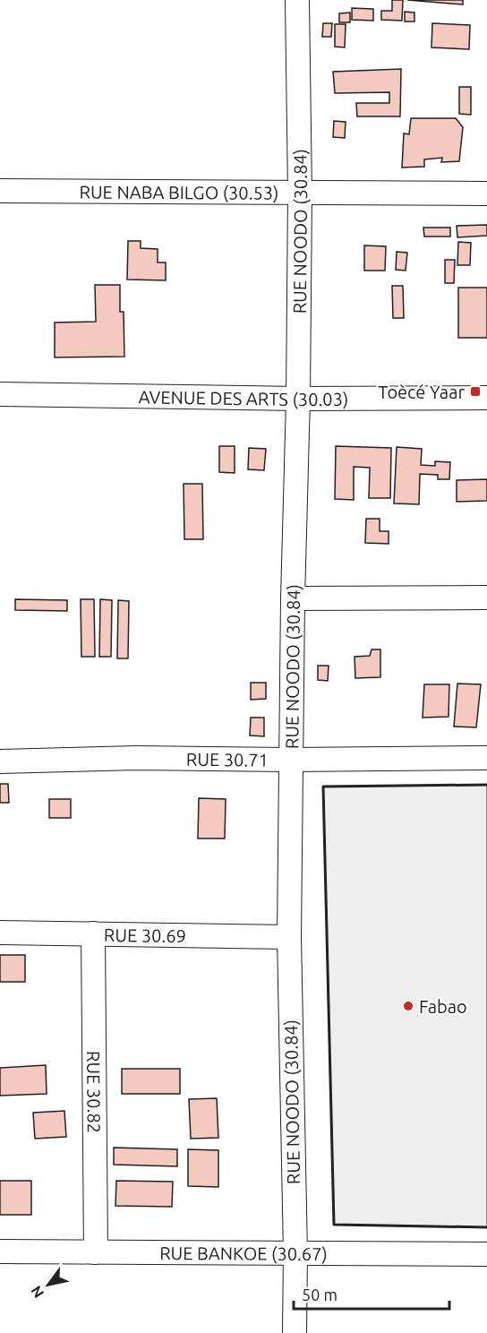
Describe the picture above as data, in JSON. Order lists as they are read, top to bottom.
{
  "streets": {
    "street": [
      "RUE NABA BILGO (30.53)",
      "RUE NOODO (30.84)",
      "AVENUE DES ARTS (30.03)",
      "RUE 30.71",
      "RUE 30.69",
      "RUE 30.82",
      "RUE BANKOE (30.67)"
    ]
  },
  "crossings": [
    ["RUE NABA BILGO (30.53)", "RUE NOODO (30.84)"],
    ["RUE NOODO (30.84)", "AVENUE DES ARTS (30.03)"],
    ["RUE NOODO (30.84)", "RUE 30.71"],
    ["RUE NOODO (30.84)", "RUE 30.69"],
    ["RUE NOODO (30.84)", "RUE BANKOE (30.67)"],
    ["RUE 30.69", "RUE 30.82"],
    ["RUE 30.82", "RUE BANKOE (30.67)"]
  ],
  "places": {
    "transit": ["Toècé Yaar"],
    "other": ["Fabao"]
  },
  "scale_bar": "50 m",
  "north": "bottom left"
}
